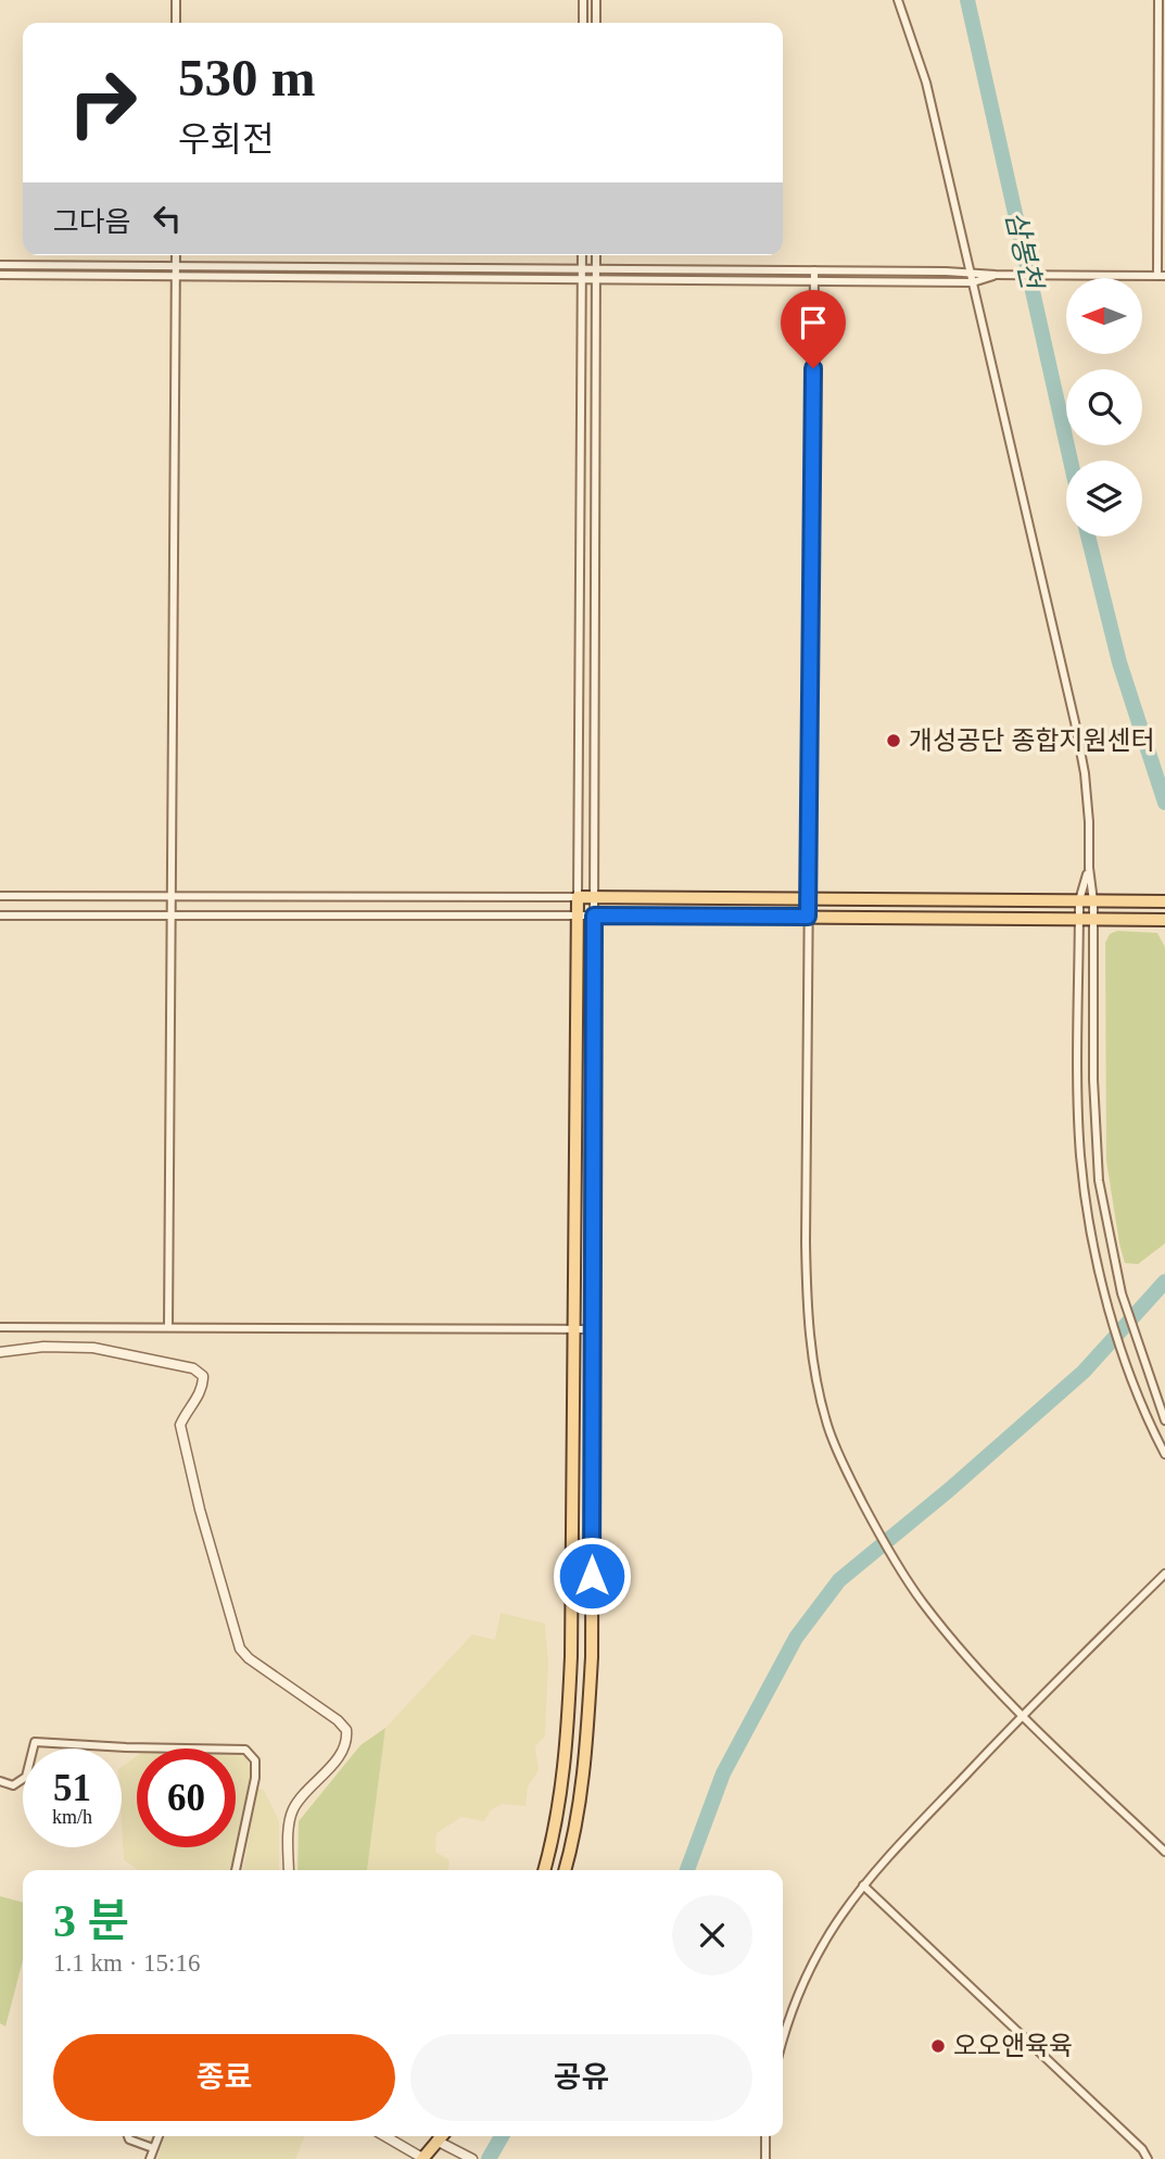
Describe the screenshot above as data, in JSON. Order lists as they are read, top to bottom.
{
  "water": ["삼봉천"],
  "places": ["개성공단 종합지원센터", "오오앤육육"],
  "north": "left",
  "page": {
    "turn": ["530 m", "우회전"],
    "then": "그다음",
    "speed": "51 km/h",
    "limit": "60",
    "heading": ["3 분", "1.1 km · 15:16"],
    "buttons": ["종료", "공유"]
  }
}
